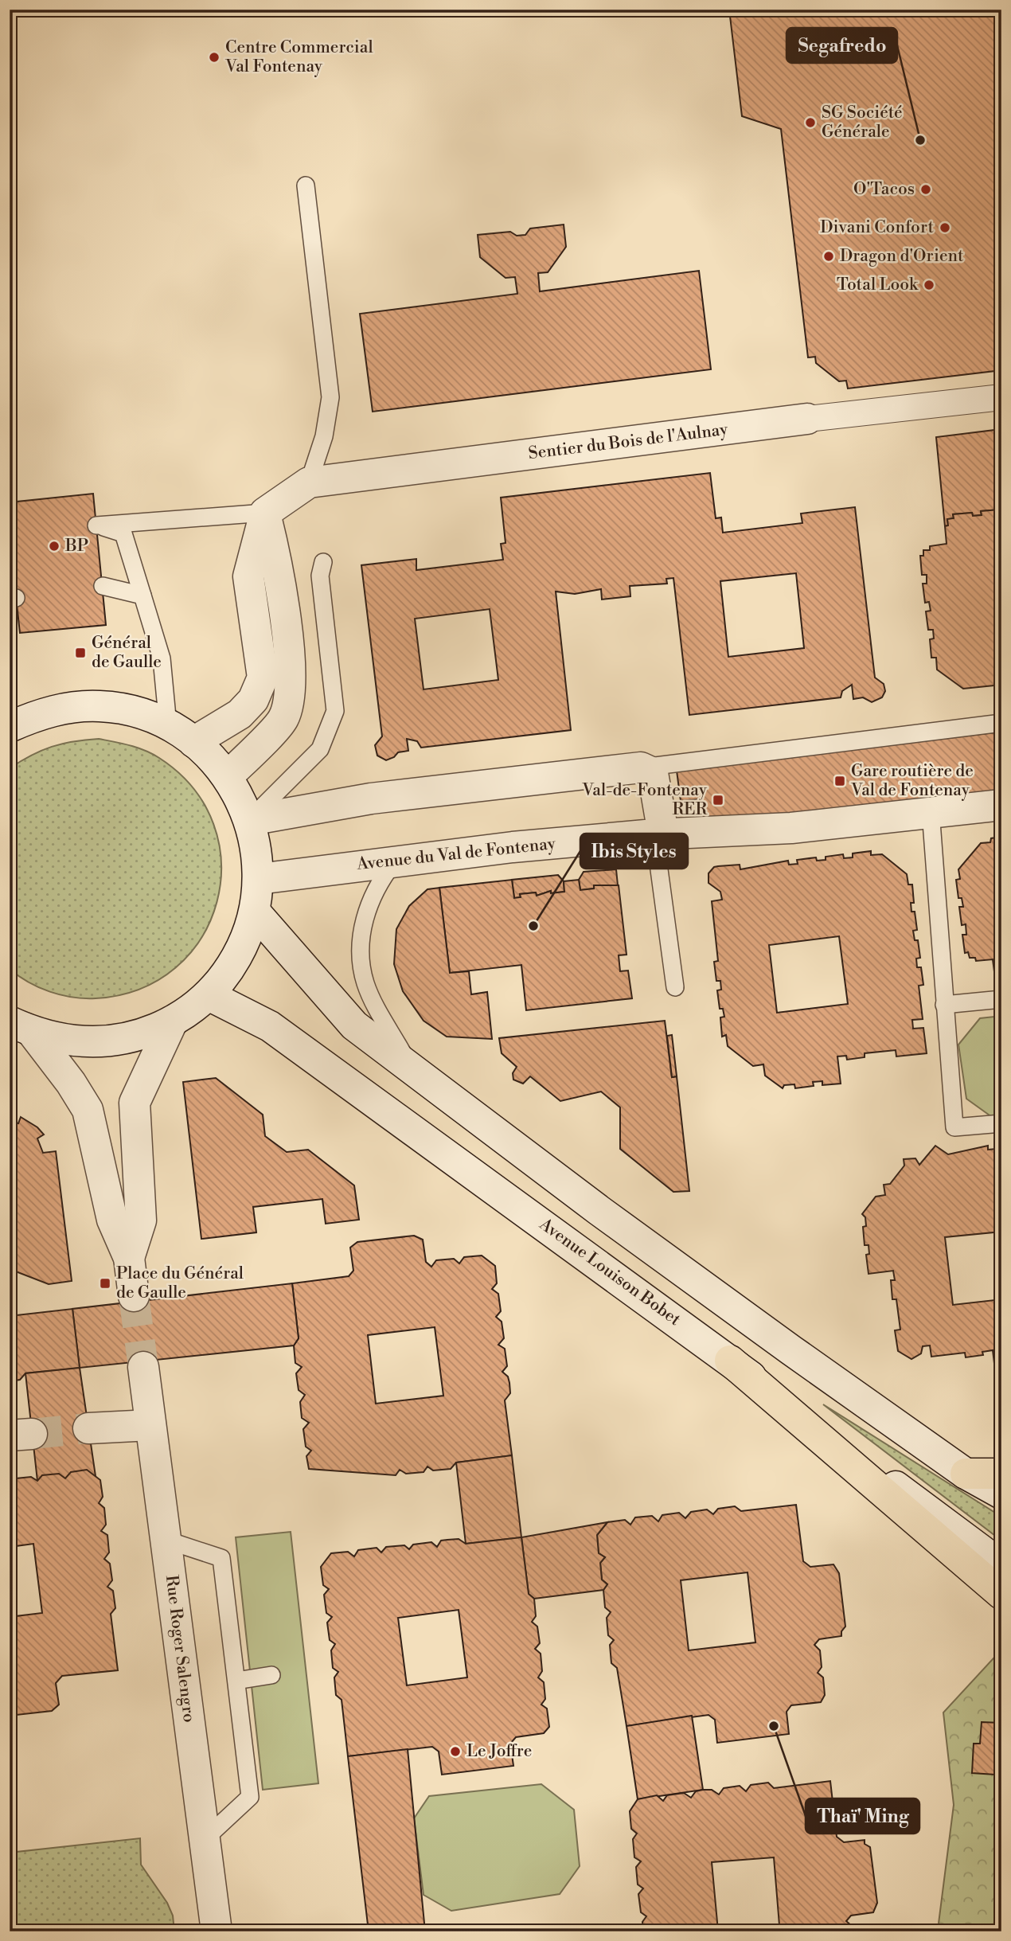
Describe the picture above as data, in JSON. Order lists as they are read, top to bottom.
{
  "streets": {
    "street": [
      "Sentier du Bois de l'Aulnay",
      "Avenue du Val de Fontenay",
      "Avenue Louison Bobet",
      "Rue Roger Salengro"
    ]
  },
  "places": {
    "other": [
      "Centre Commercial Val Fontenay",
      "SG Société Générale",
      "Segafredo",
      "O'Tacos",
      "Divani Confort",
      "Dragon d'Orient",
      "Total Look",
      "BP",
      "Ibis Styles",
      "Thaï' Ming",
      "Le Joffre"
    ],
    "transit": [
      "Général de Gaulle",
      "Gare routière de Val de Fontenay",
      "Val-de-Fontenay RER",
      "Place du Général de Gaulle"
    ]
  }
}
